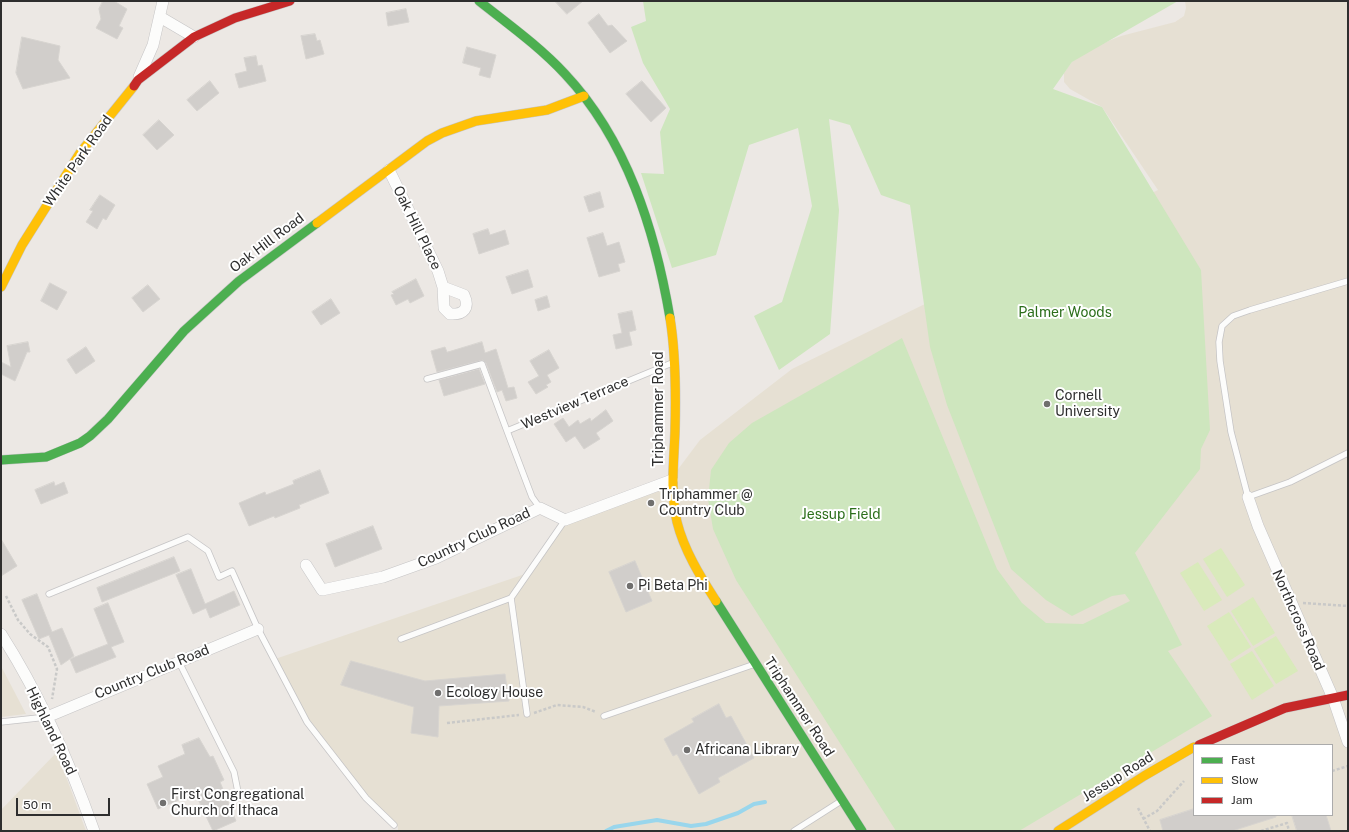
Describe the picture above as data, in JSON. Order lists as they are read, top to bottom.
{
  "streets": {
    "street": [
      "White Park Road",
      "Oak Hill Place",
      "Oak Hill Road",
      "Triphammer Road",
      "Country Club Road",
      "Northcross Road",
      "Highland Road",
      "Jessup Road"
    ],
    "lane": ["Westview Terrace"]
  },
  "crossings": [
    ["Oak Hill Place", "Oak Hill Road"],
    ["Oak Hill Road", "Triphammer Road"],
    ["Westview Terrace", "Triphammer Road"],
    ["Westview Terrace", "Country Club Road"],
    ["Country Club Road", "Highland Road"]
  ],
  "parks": ["Palmer Woods", "Jessup Field"],
  "places": [
    "Cornell University",
    "Triphammer @ Country Club",
    "Pi Beta Phi",
    "Ecology House",
    "Africana Library",
    "First Congregational Church of Ithaca"
  ],
  "legend": ["Fast", "Slow", "Jam"],
  "scale_bar": "50 m"
}
